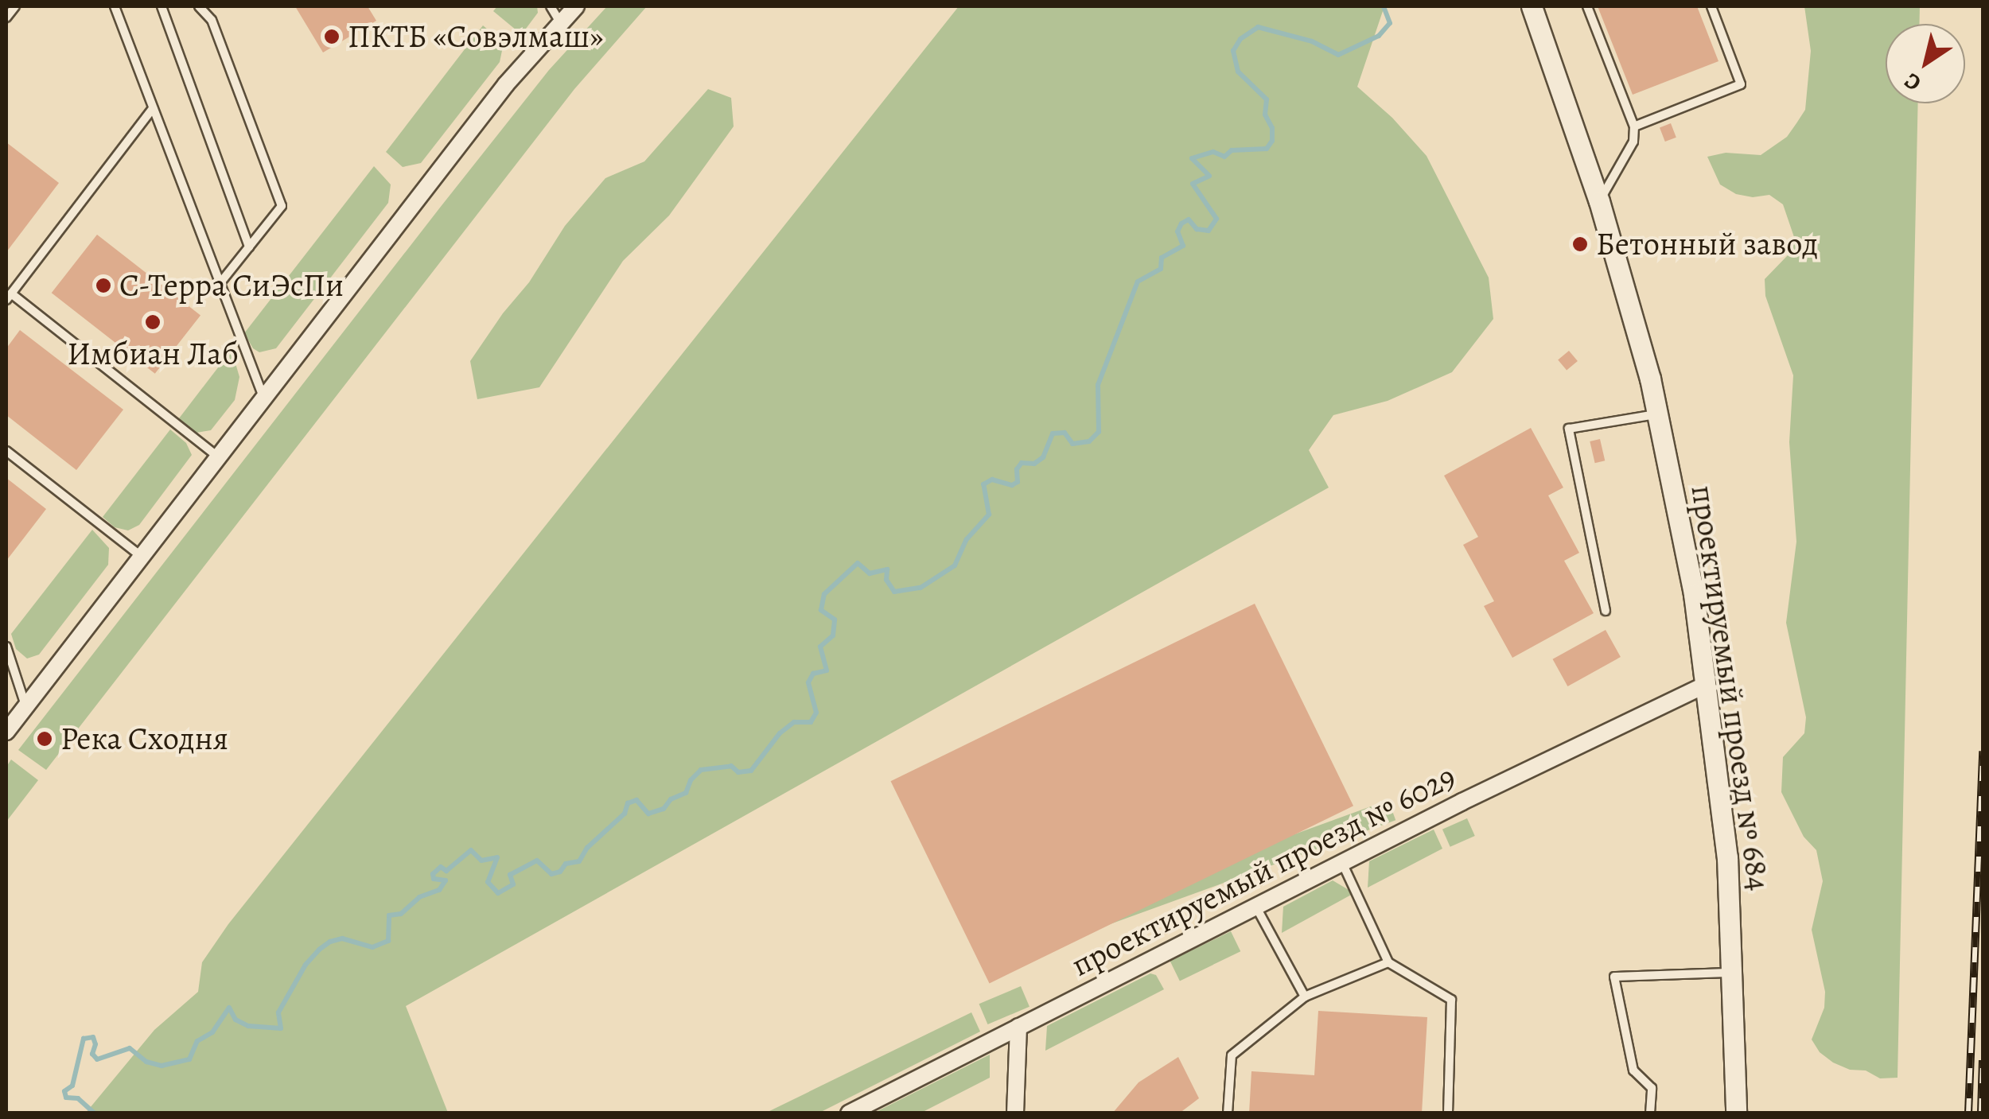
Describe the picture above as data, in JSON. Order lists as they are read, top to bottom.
{
  "streets": {
    "street": ["проектируемый проезд № 684", "проектируемый проезд № 6029"]
  },
  "crossings": [
    ["проектируемый проезд № 684", "проектируемый проезд № 6029"]
  ],
  "places": [
    "ПКТБ «Совэлмаш»",
    "Бетонный завод",
    "С-Терра СиЭсПи",
    "Имбиан Лаб",
    "Река Сходня"
  ],
  "north": "bottom left"
}
